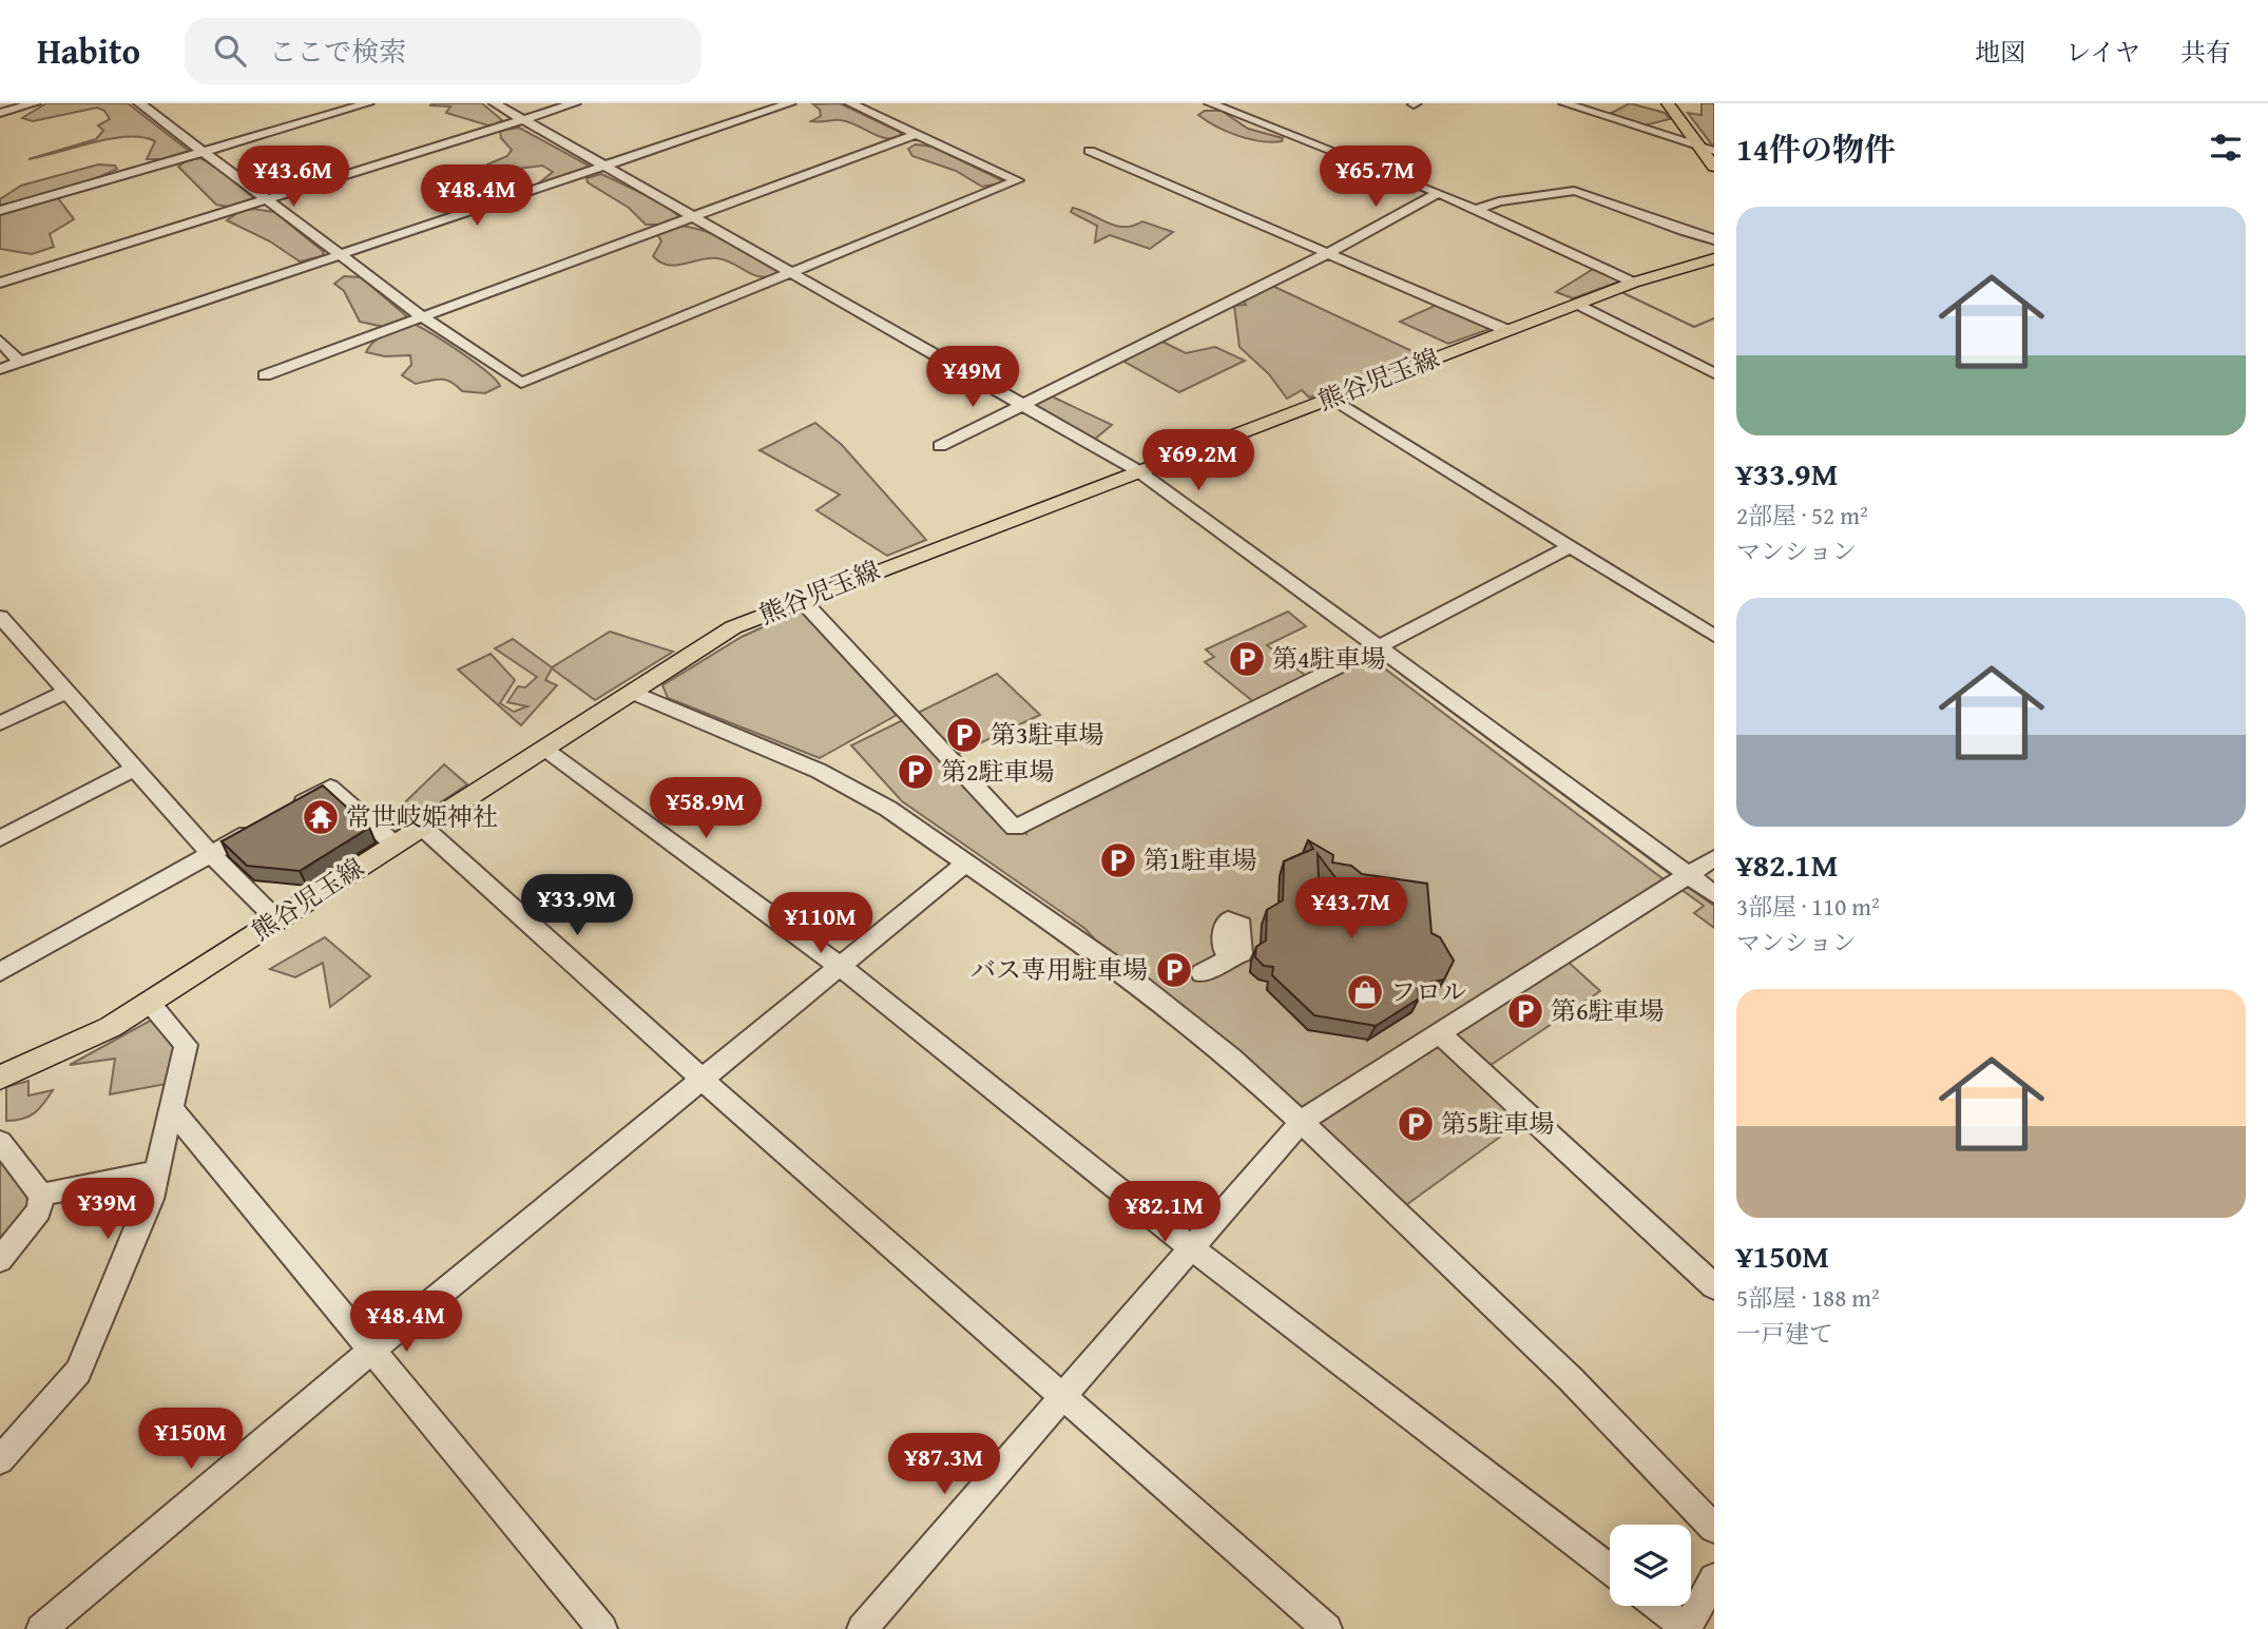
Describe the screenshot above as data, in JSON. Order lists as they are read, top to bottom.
{
  "streets": {
    "main road": ["熊谷児玉線"]
  },
  "places": {
    "parking": [
      "第4駐車場",
      "第3駐車場",
      "第2駐車場",
      "第1駐車場",
      "バス専用駐車場",
      "第6駐車場",
      "第5駐車場"
    ],
    "temple": ["常世岐姫神社"],
    "shop": ["フロル"]
  },
  "page": {
    "header": "Habito",
    "search": "ここで検索",
    "nav": ["地図", "レイヤ", "共有"],
    "heading": "14件の物件",
    "price": [
      "¥43.6M",
      "¥65.7M",
      "¥48.4M",
      "¥49M",
      "¥69.2M",
      "¥58.9M",
      "¥33.9M",
      "¥43.7M",
      "¥110M",
      "¥39M",
      "¥82.1M",
      "¥48.4M",
      "¥150M",
      "¥87.3M"
    ],
    "list": [
      {
        "name": "¥33.9M",
        "note": "2部屋 · 52 m² · マンション"
      },
      {
        "name": "¥82.1M",
        "note": "3部屋 · 110 m² · マンション"
      },
      {
        "name": "¥150M",
        "note": "5部屋 · 188 m² · 一戸建て"
      }
    ]
  }
}
